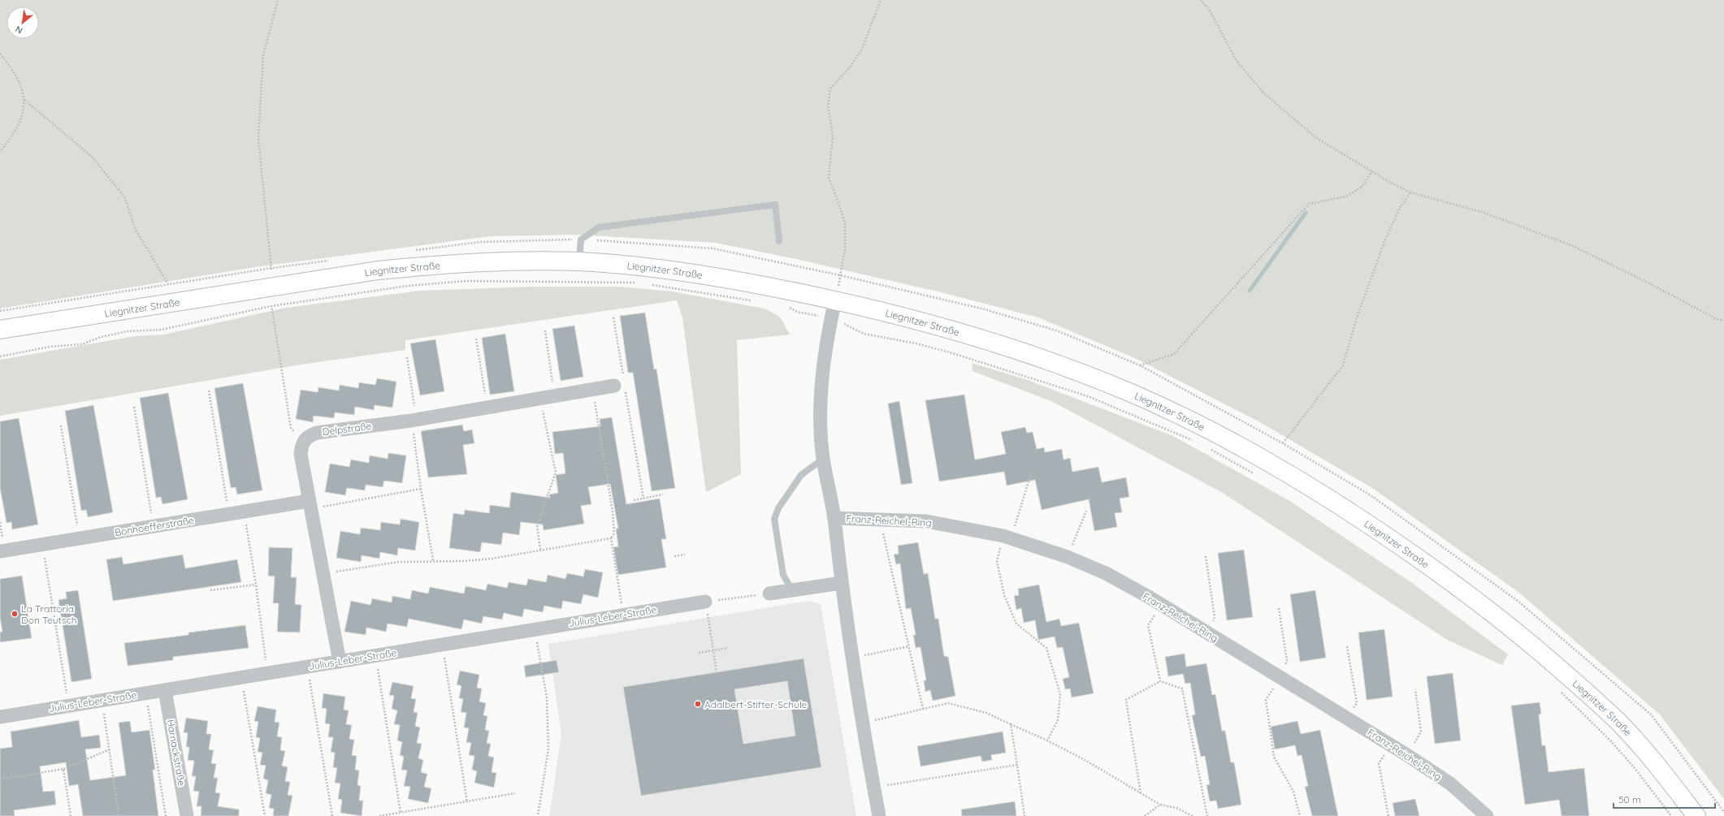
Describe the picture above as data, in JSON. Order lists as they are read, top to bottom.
{
  "streets": {
    "main road": ["Liegnitzer Straße"],
    "street": [
      "Delpstraße",
      "Franz-Reichel-Ring",
      "Bonhoefferstraße",
      "Julius-Leber-Straße",
      "Harnackstraße"
    ]
  },
  "crossings": [
    ["Liegnitzer Straße", "Franz-Reichel-Ring"],
    ["Julius-Leber-Straße", "Harnackstraße"]
  ],
  "places": ["La Trattoria Don Teutsch", "Adalbert-Stifter-Schule"],
  "scale_bar": "50 m",
  "north": "bottom left"
}
